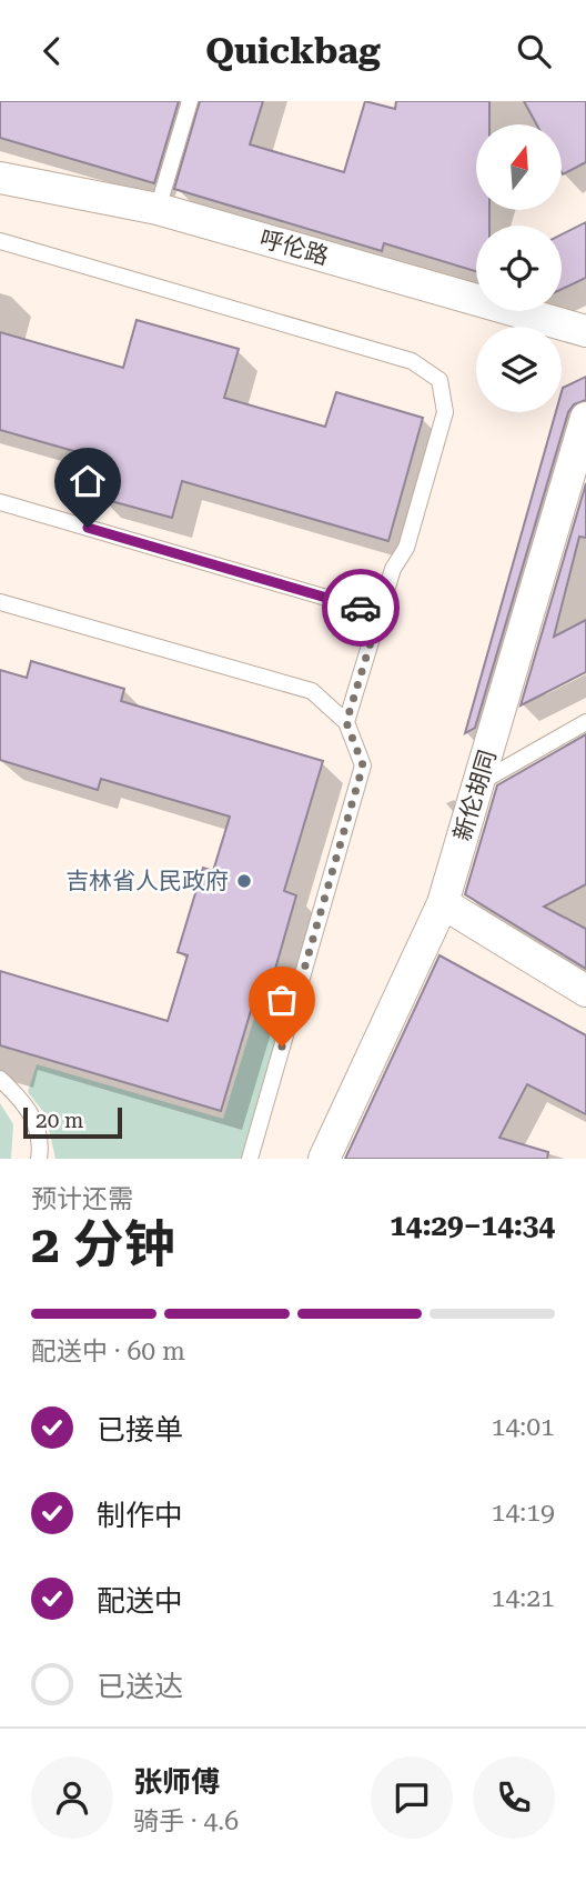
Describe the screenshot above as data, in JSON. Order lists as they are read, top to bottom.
{
  "streets": {
    "street": ["呼伦路", "新伦胡同"]
  },
  "places": ["吉林省人民政府"],
  "scale_bar": "20 m",
  "north": "top",
  "page": {
    "header": "Quickbag",
    "scale": "20 m",
    "heading": ["2 分钟", "预计还需", "14:29–14:34"],
    "panel": ["张师傅", "骑手 · 4.6"],
    "bar": "配送中 · 60 m",
    "list": [
      ["已接单", "14:01"],
      ["制作中", "14:19"],
      ["配送中", "14:21"],
      "已送达"
    ]
  }
}
